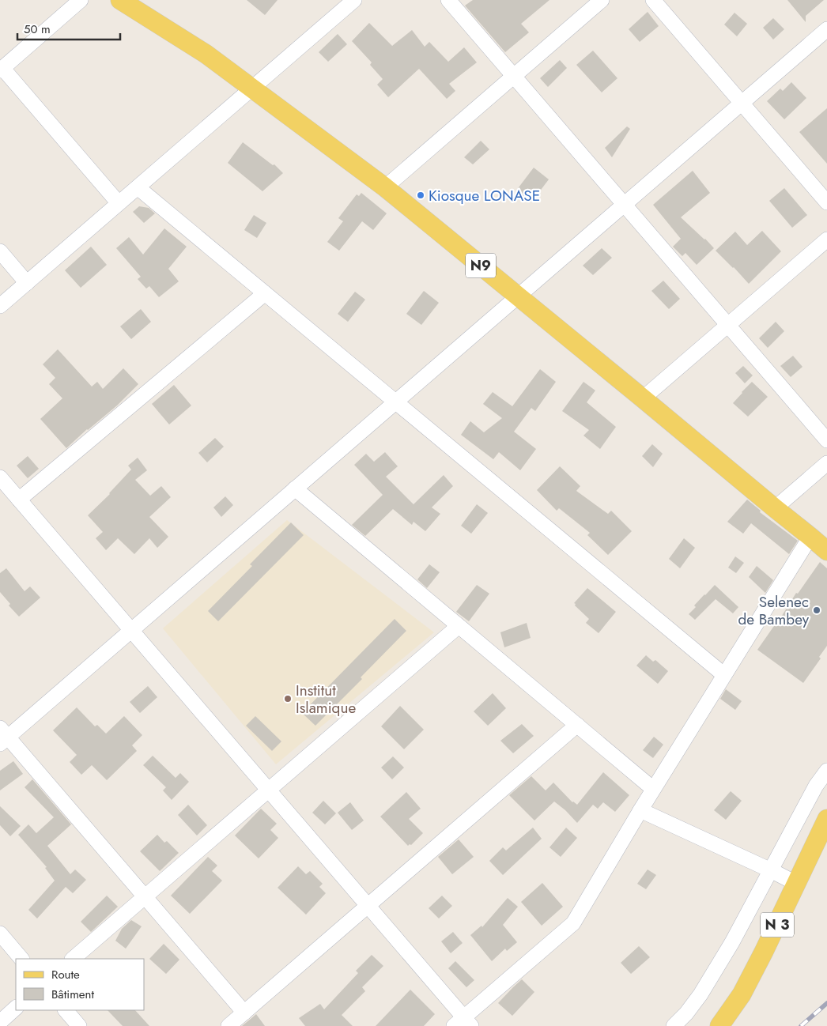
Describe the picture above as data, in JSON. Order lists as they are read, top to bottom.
{
  "streets": {
    "main road": ["N9", "N 3"]
  },
  "places": ["Kiosque LONASE", "Selenec de Bambey", "Institut Islamique"],
  "legend": ["Route", "Bâtiment"],
  "scale_bar": "50 m"
}
